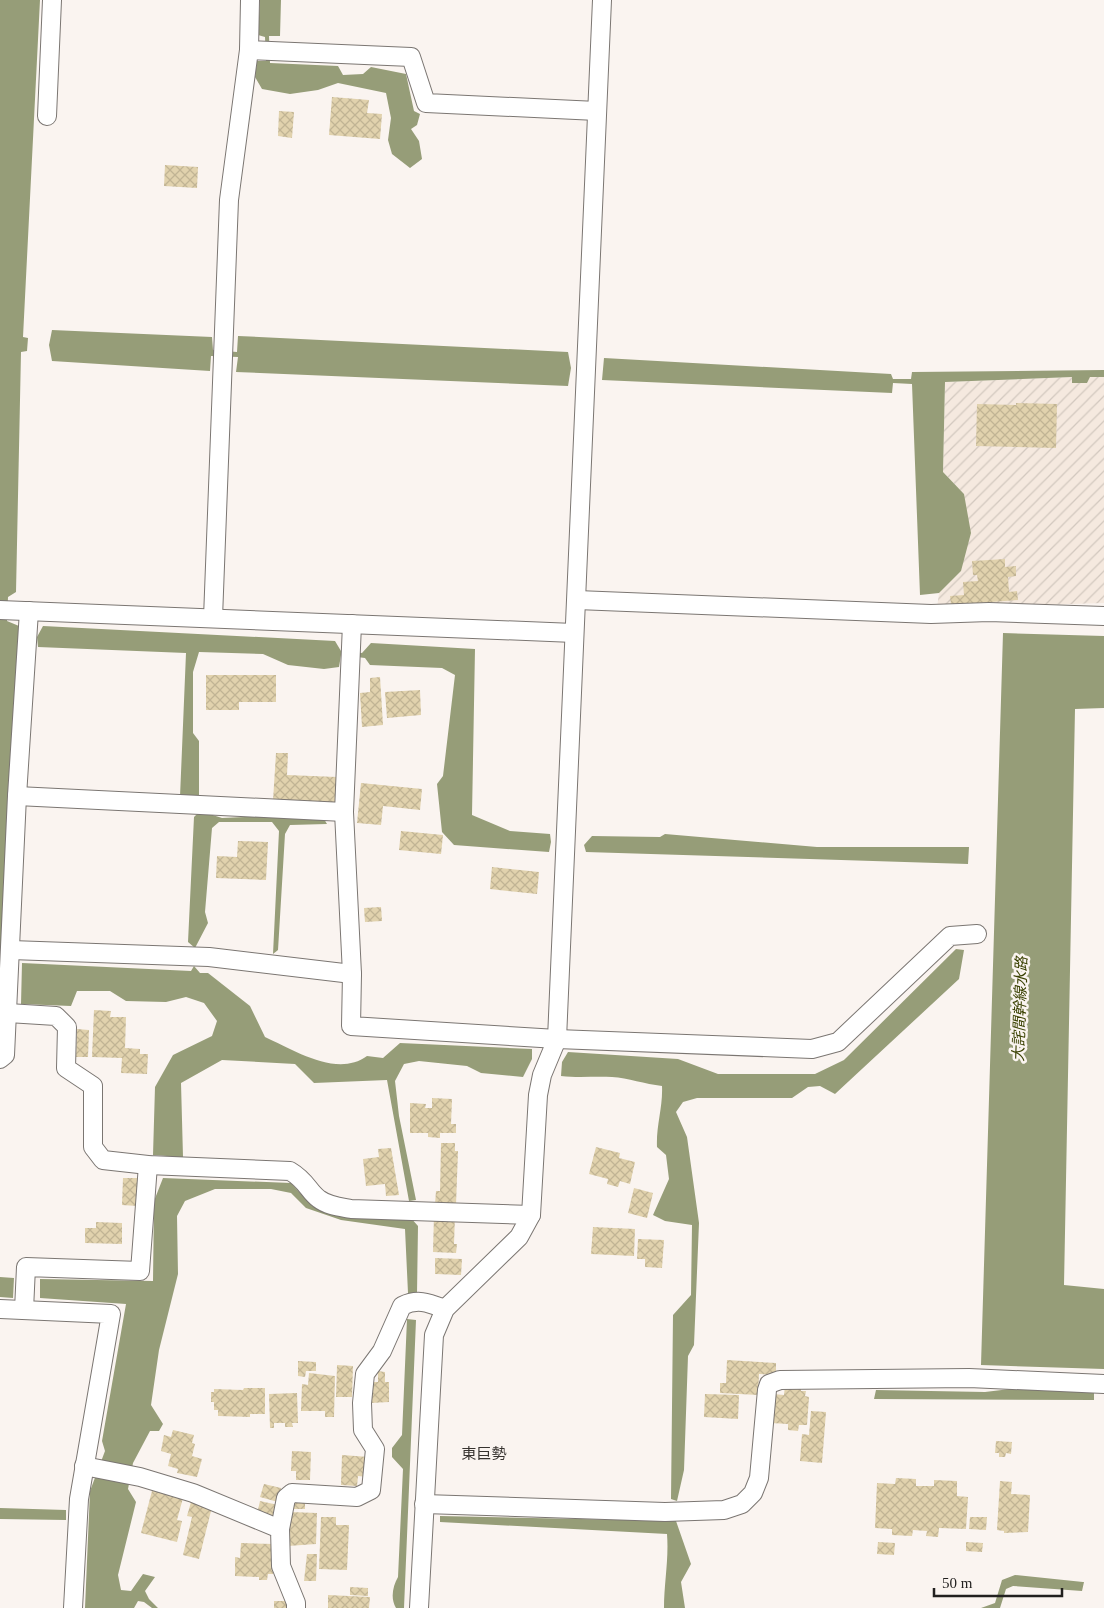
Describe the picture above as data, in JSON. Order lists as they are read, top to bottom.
{
  "districts": ["東巨勢"],
  "water": ["大詫間幹線水路"],
  "scale_bar": "50 m"
}
